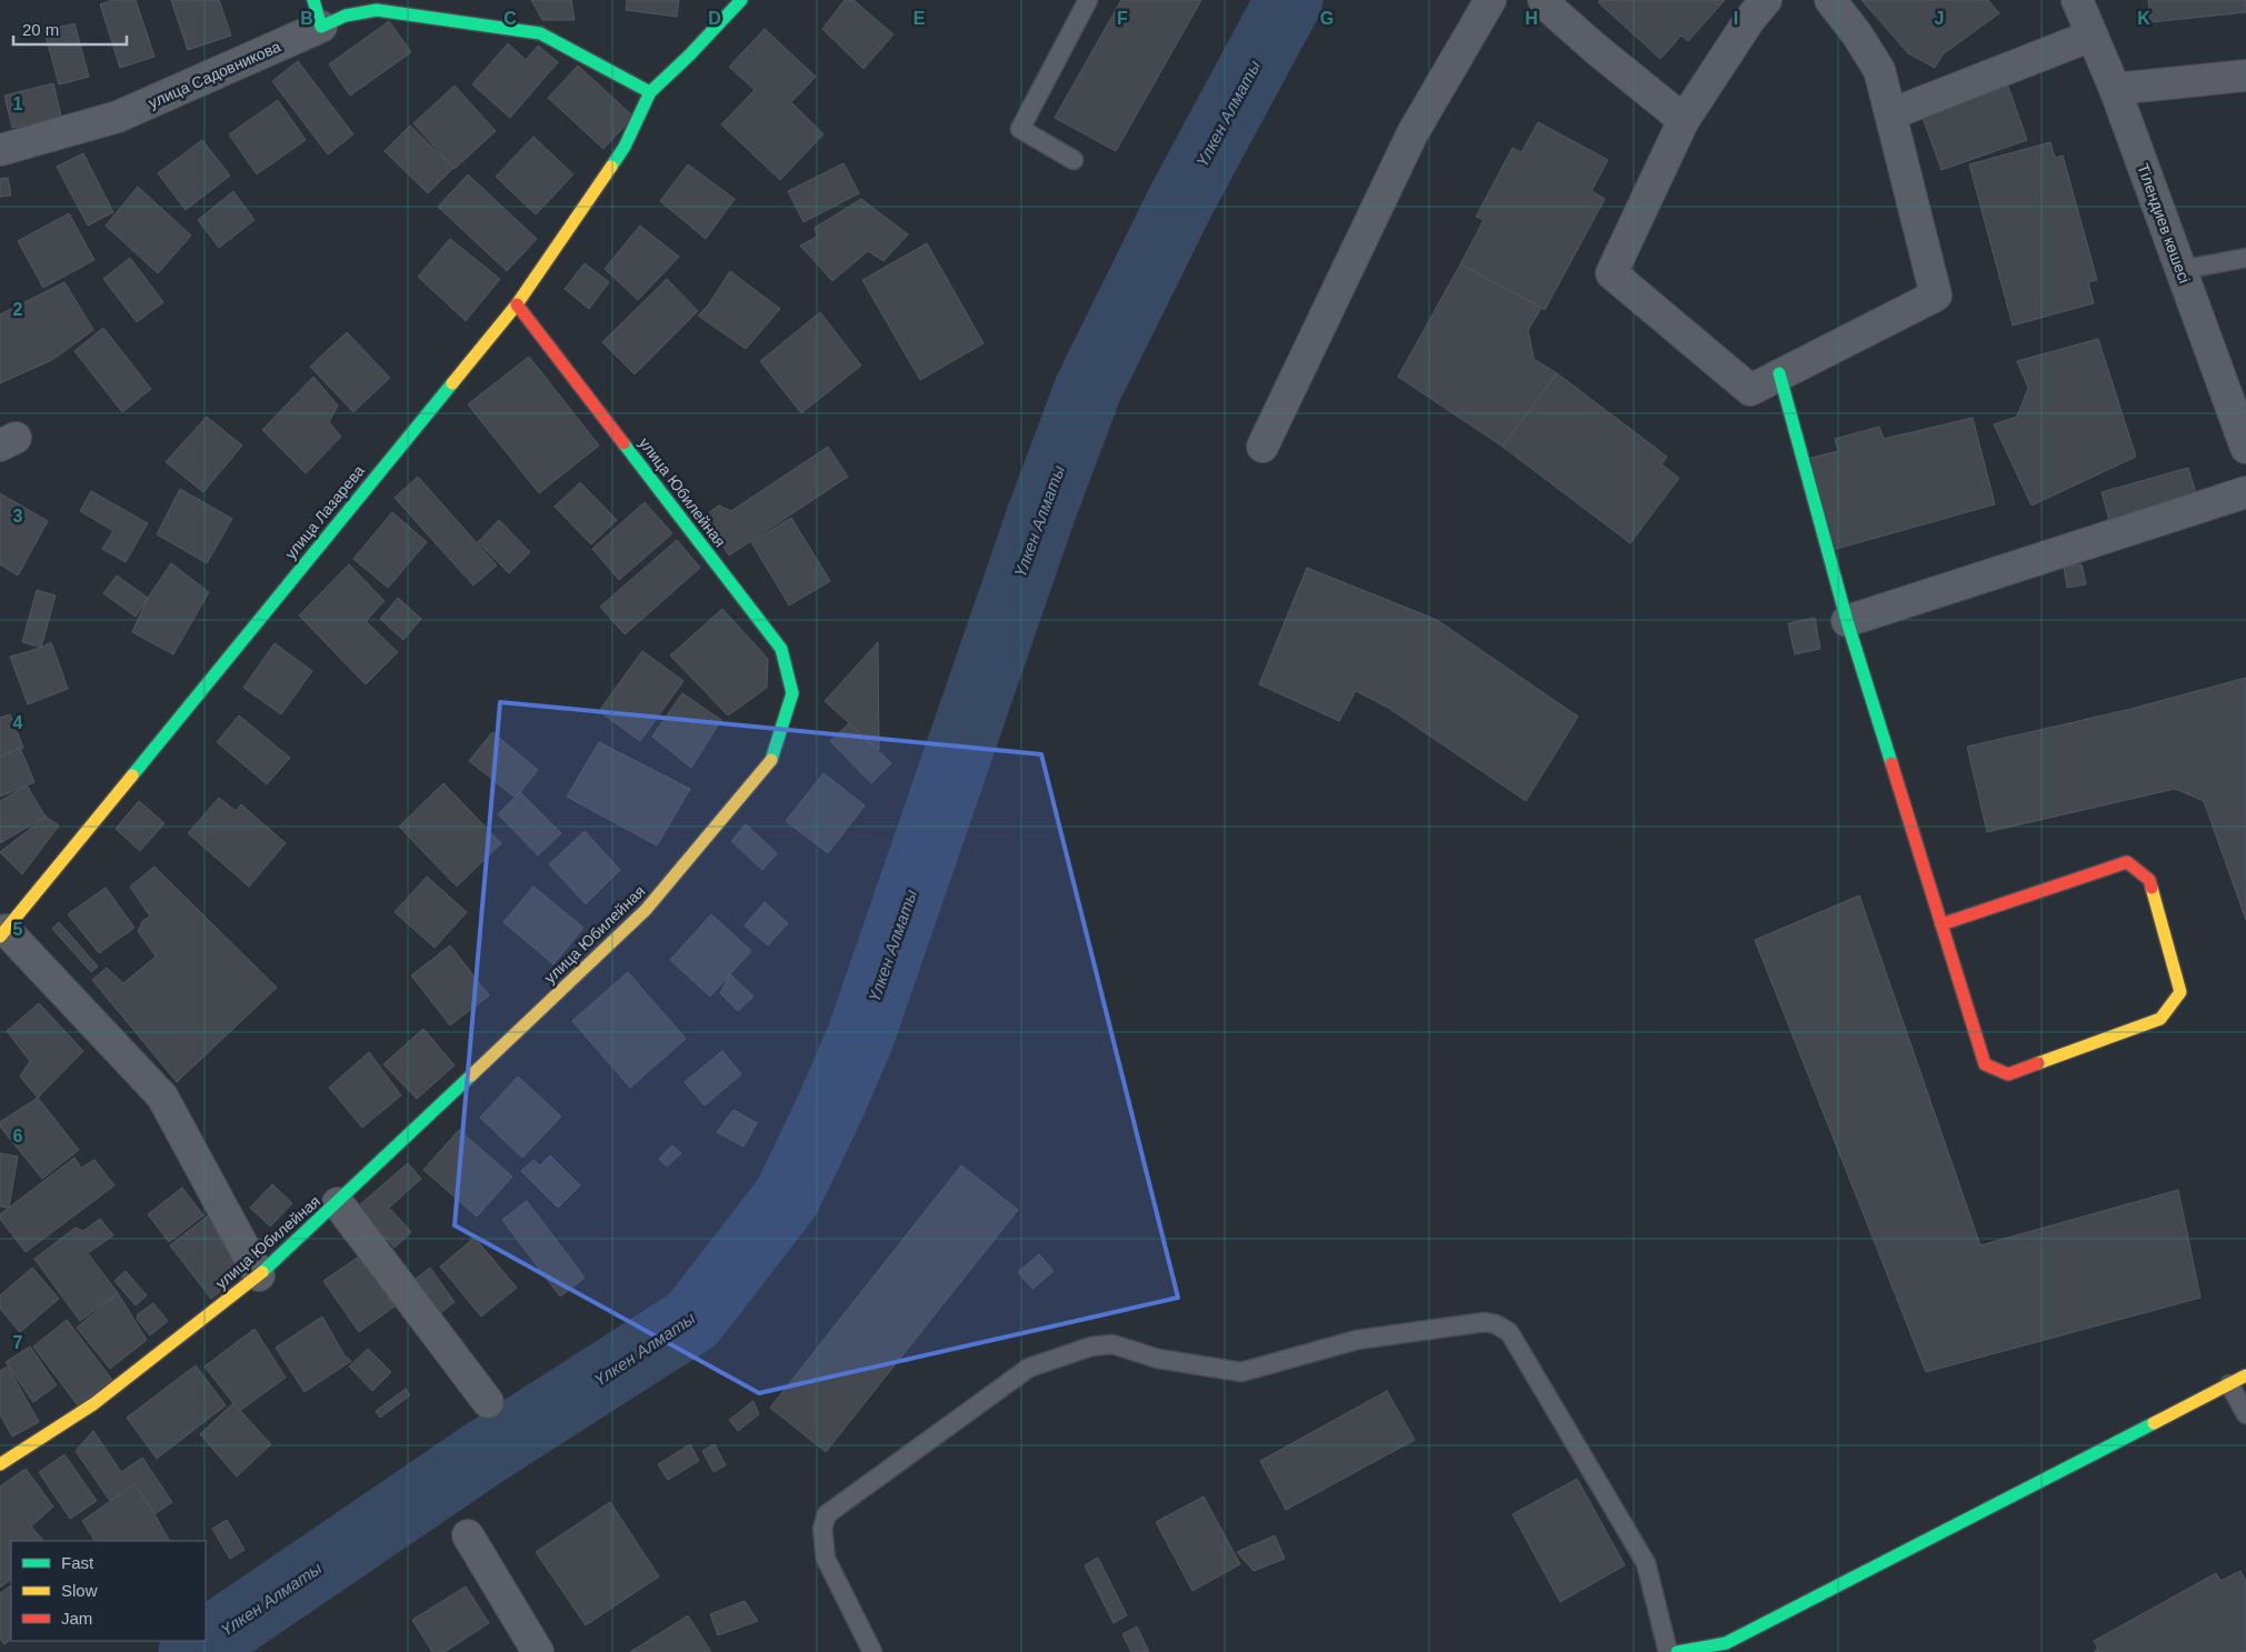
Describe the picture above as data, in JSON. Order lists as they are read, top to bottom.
{
  "streets": {
    "street": [
      "улица Садовникова",
      "Тілендиев көшесі",
      "улица Юбилейная",
      "улица Лазарева"
    ]
  },
  "crossings": [
    ["улица Садовникова", "улица Лазарева"],
    ["улица Юбилейная", "улица Лазарева"]
  ],
  "water": ["Үлкен Алматы"],
  "legend": ["Fast", "Slow", "Jam"],
  "scale_bar": "20 m",
  "grid": {
    "columns": [
      "B",
      "C",
      "D",
      "E",
      "F",
      "G",
      "H",
      "I",
      "J",
      "K"
    ],
    "rows": [
      "1",
      "2",
      "3",
      "4",
      "5",
      "6",
      "7"
    ]
  }
}
